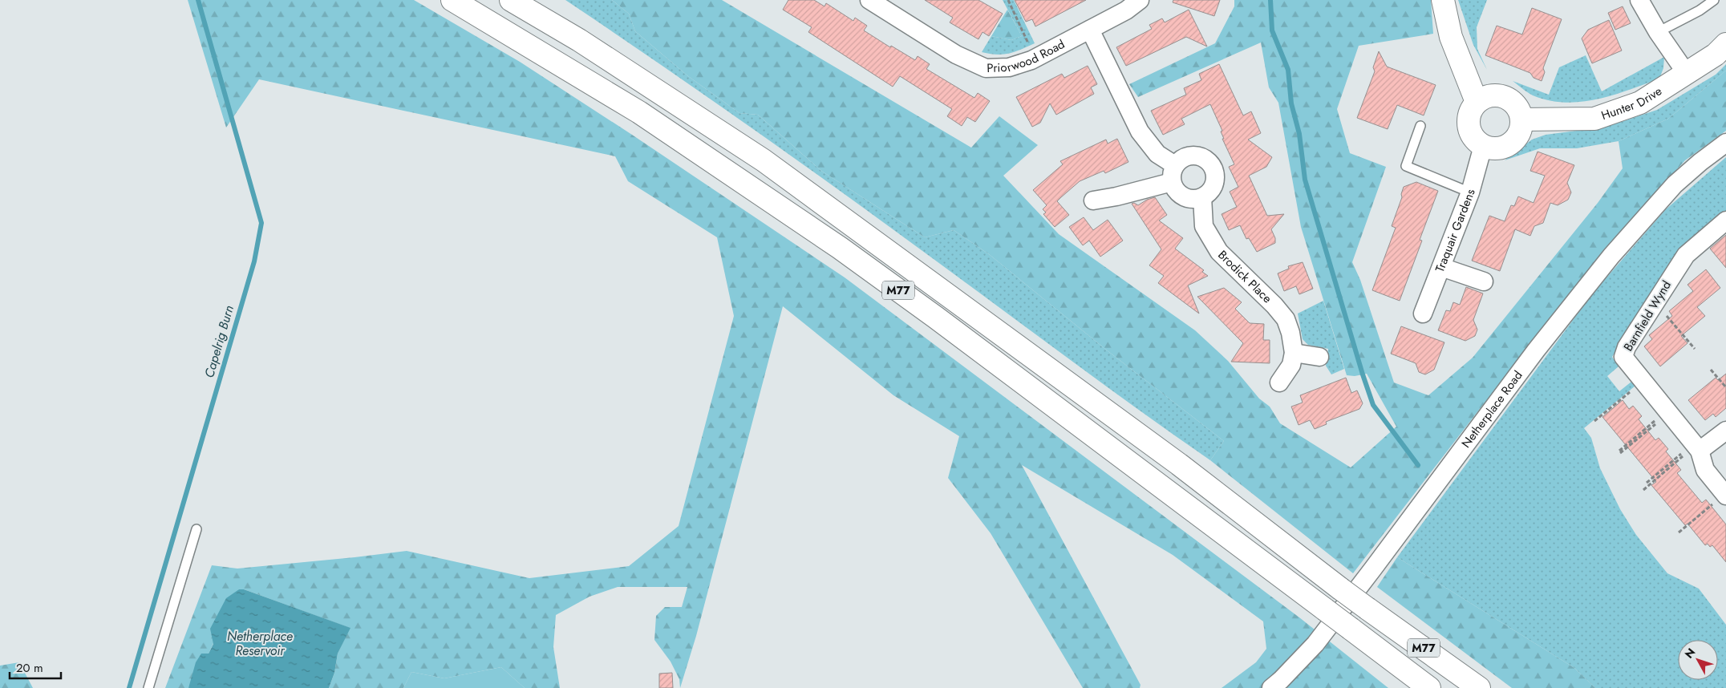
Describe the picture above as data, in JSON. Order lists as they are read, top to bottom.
{
  "streets": {
    "main road": ["Hunter Drive", "M77"],
    "street": [
      "Priorwood Road",
      "Traquair Gardens",
      "Brodick Place",
      "Barnfield Wynd",
      "Netherplace Road"
    ]
  },
  "crossings": [
    ["Hunter Drive", "Traquair Gardens"]
  ],
  "water": ["Capelrig Burn", "Netherplace Reservoir"],
  "scale_bar": "20 m",
  "north": "top left"
}
